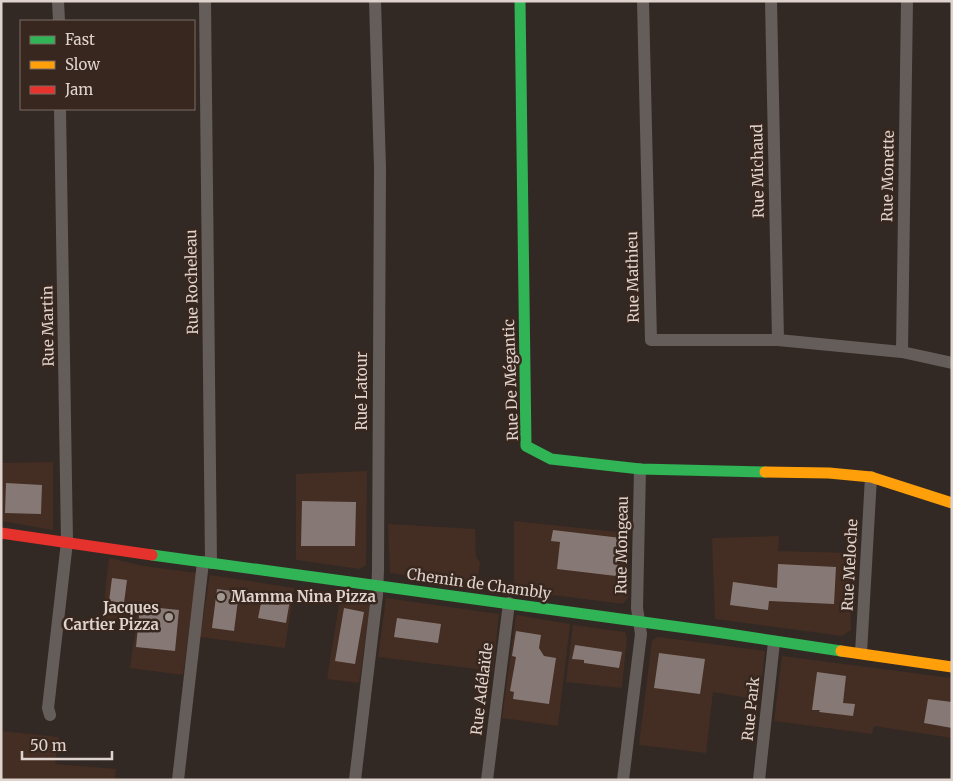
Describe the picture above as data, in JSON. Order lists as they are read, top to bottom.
{
  "streets": {
    "street": [
      "Rue Michaud",
      "Rue Monette",
      "Rue Mathieu",
      "Rue Rocheleau",
      "Rue Martin",
      "Rue De Mégantic",
      "Rue Latour",
      "Rue Mongeau",
      "Rue Meloche",
      "Chemin de Chambly",
      "Rue Adélaïde",
      "Rue Park"
    ]
  },
  "crossings": [
    ["Rue Michaud", "Rue Mathieu"],
    ["Rue Monette", "Rue Mathieu"],
    ["Rue Rocheleau", "Chemin de Chambly"],
    ["Rue Martin", "Chemin de Chambly"],
    ["Rue De Mégantic", "Rue Mongeau"],
    ["Rue De Mégantic", "Rue Meloche"],
    ["Rue Latour", "Chemin de Chambly"],
    ["Rue Mongeau", "Chemin de Chambly"],
    ["Rue Meloche", "Chemin de Chambly"],
    ["Chemin de Chambly", "Rue Adélaïde"],
    ["Chemin de Chambly", "Rue Park"]
  ],
  "places": ["Mamma Nina Pizza", "Jacques Cartier Pizza"],
  "legend": ["Fast", "Slow", "Jam"],
  "scale_bar": "50 m"
}
